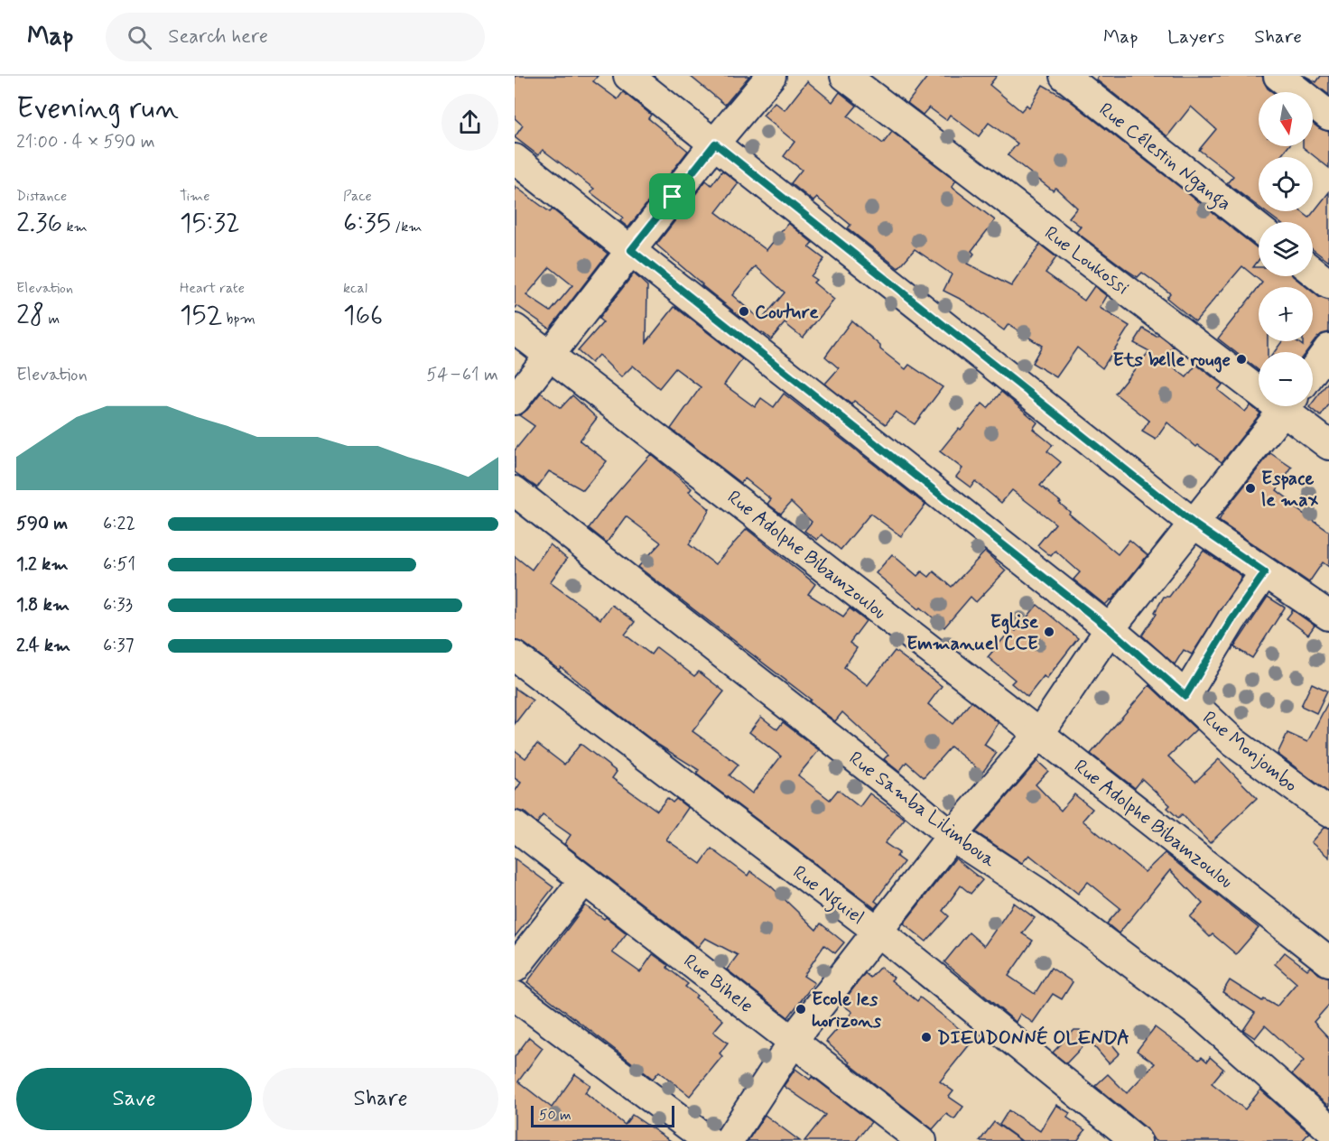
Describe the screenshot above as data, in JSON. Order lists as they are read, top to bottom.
{
  "streets": {
    "street": [
      "Rue Célestin Nganga",
      "Rue Loukossi",
      "Rue Adolphe Bibamzoulou",
      "Rue Monjombo",
      "Rue Samba Lilimboua",
      "Rue Nguiel",
      "Rue Bihele"
    ]
  },
  "places": [
    "Couture",
    "Ets belle rouge",
    "Espace le max",
    "Eglise Emmanuel CCE",
    "Ecole les horizons",
    "DIEUDONNÉ OLENDA"
  ],
  "scale_bar": "50 m",
  "north": "bottom",
  "page": {
    "header": "Map",
    "search": "Search here",
    "nav": ["Map", "Layers", "Share"],
    "heading": ["Evening run", "21:00 · 4 × 590 m"],
    "map_buttons": ["+", "−"],
    "stats": [
      ["Distance", "2.36 km"],
      ["Time", "15:32"],
      ["Pace", "6:35 /km"],
      ["Elevation", "28 m"],
      ["Heart rate", "152 bpm"],
      ["kcal", "166"]
    ],
    "chart": ["Elevation", "54–61 m"],
    "list": [
      {
        "name": "590 m",
        "note": "6:22"
      },
      {
        "name": "1.2 km",
        "note": "6:51"
      },
      {
        "name": "1.8 km",
        "note": "6:33"
      },
      {
        "name": "2.4 km",
        "note": "6:37"
      }
    ],
    "buttons": ["Save", "Share"],
    "scale": "50 m"
  }
}
